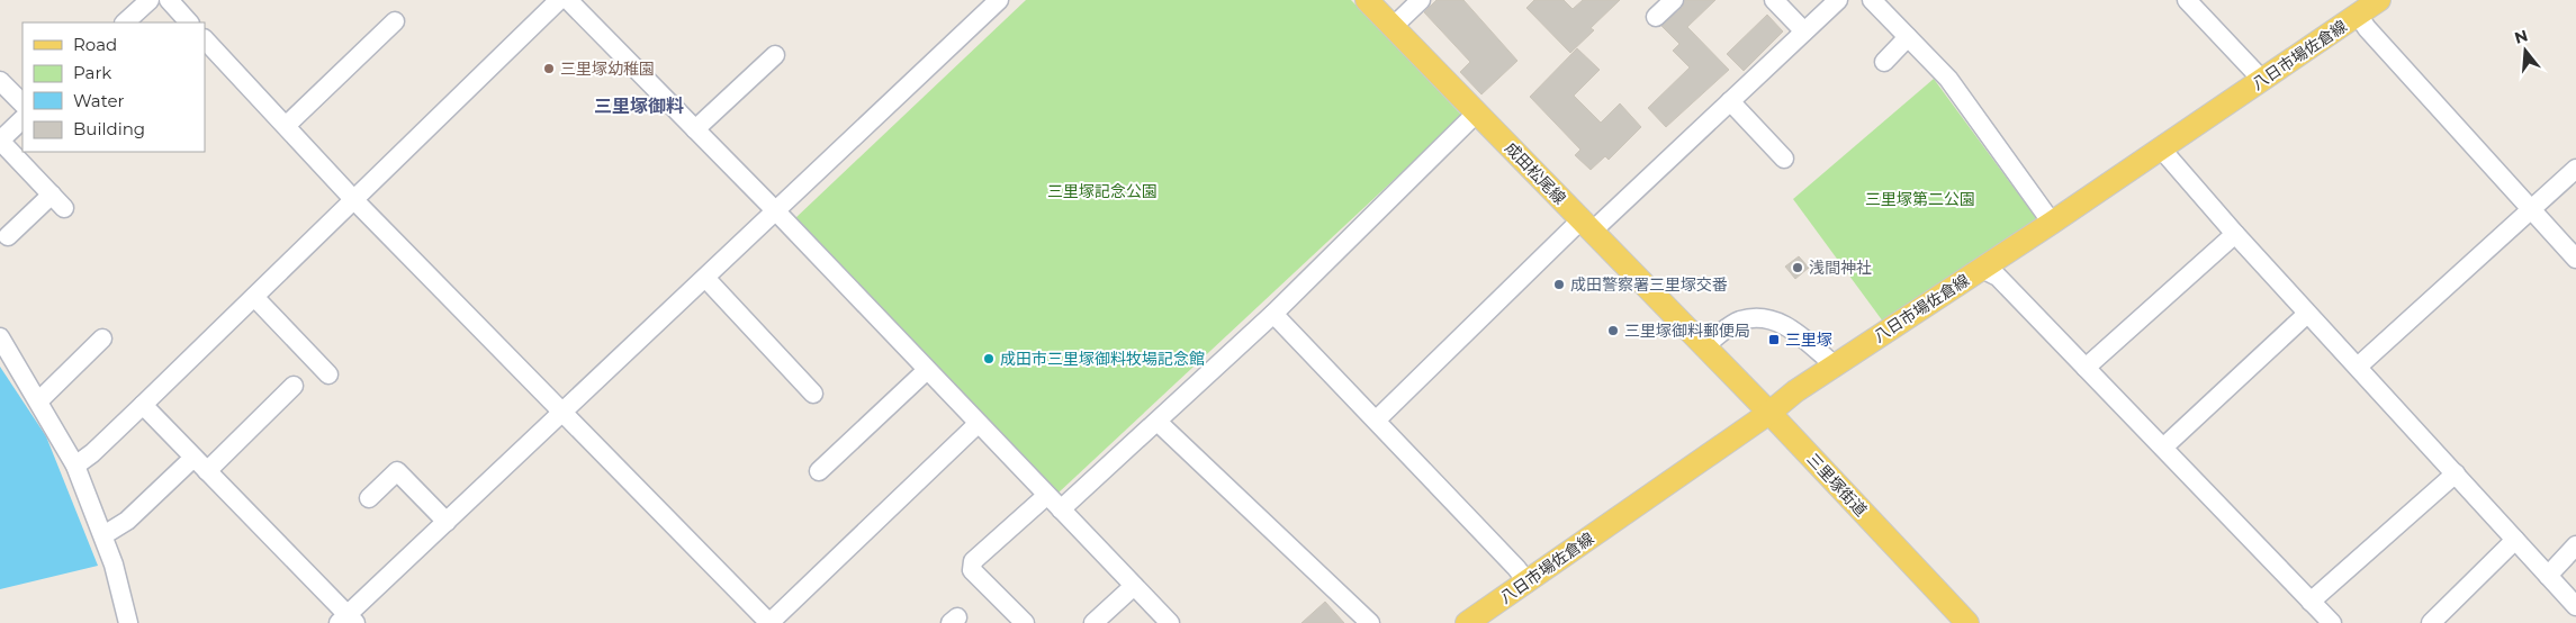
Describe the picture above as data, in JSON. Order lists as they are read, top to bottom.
{
  "streets": {
    "main road": ["八日市場佐倉線", "成田松尾線", "三里塚街道"]
  },
  "crossings": [
    ["八日市場佐倉線", "三里塚街道"],
    ["成田松尾線", "三里塚街道"]
  ],
  "districts": ["三里塚御料"],
  "parks": ["三里塚記念公園", "三里塚第二公園"],
  "places": {
    "other": [
      "三里塚幼稚園",
      "浅間神社",
      "成田警察署三里塚交番",
      "三里塚御料郵便局",
      "成田市三里塚御料牧場記念館"
    ],
    "transit": ["三里塚"]
  },
  "legend": [
    "Road",
    "Park",
    "Water",
    "Building"
  ],
  "north": "top"
}
